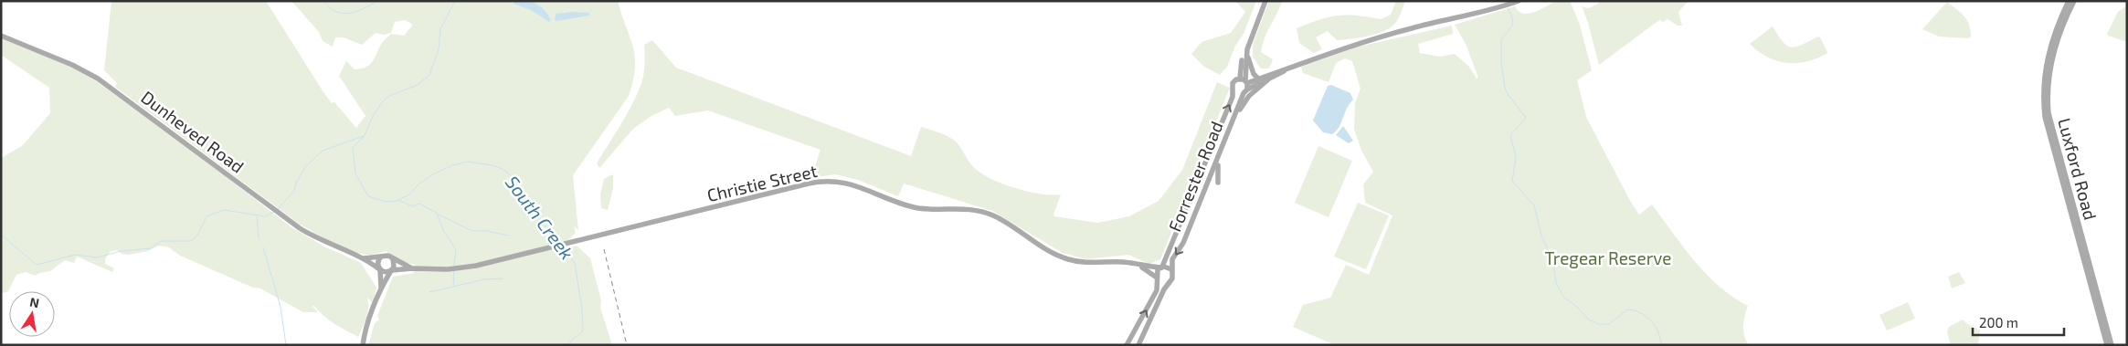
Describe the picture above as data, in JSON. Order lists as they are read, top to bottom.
{
  "streets": {
    "main road": [
      "Dunheved Road",
      "Luxford Road",
      "Forrester Road",
      "Christie Street"
    ]
  },
  "crossings": [
    ["Dunheved Road", "Christie Street"],
    ["Forrester Road", "Christie Street"]
  ],
  "water": ["South Creek"],
  "parks": ["Tregear Reserve"],
  "scale_bar": "200 m",
  "north": "top"
}
